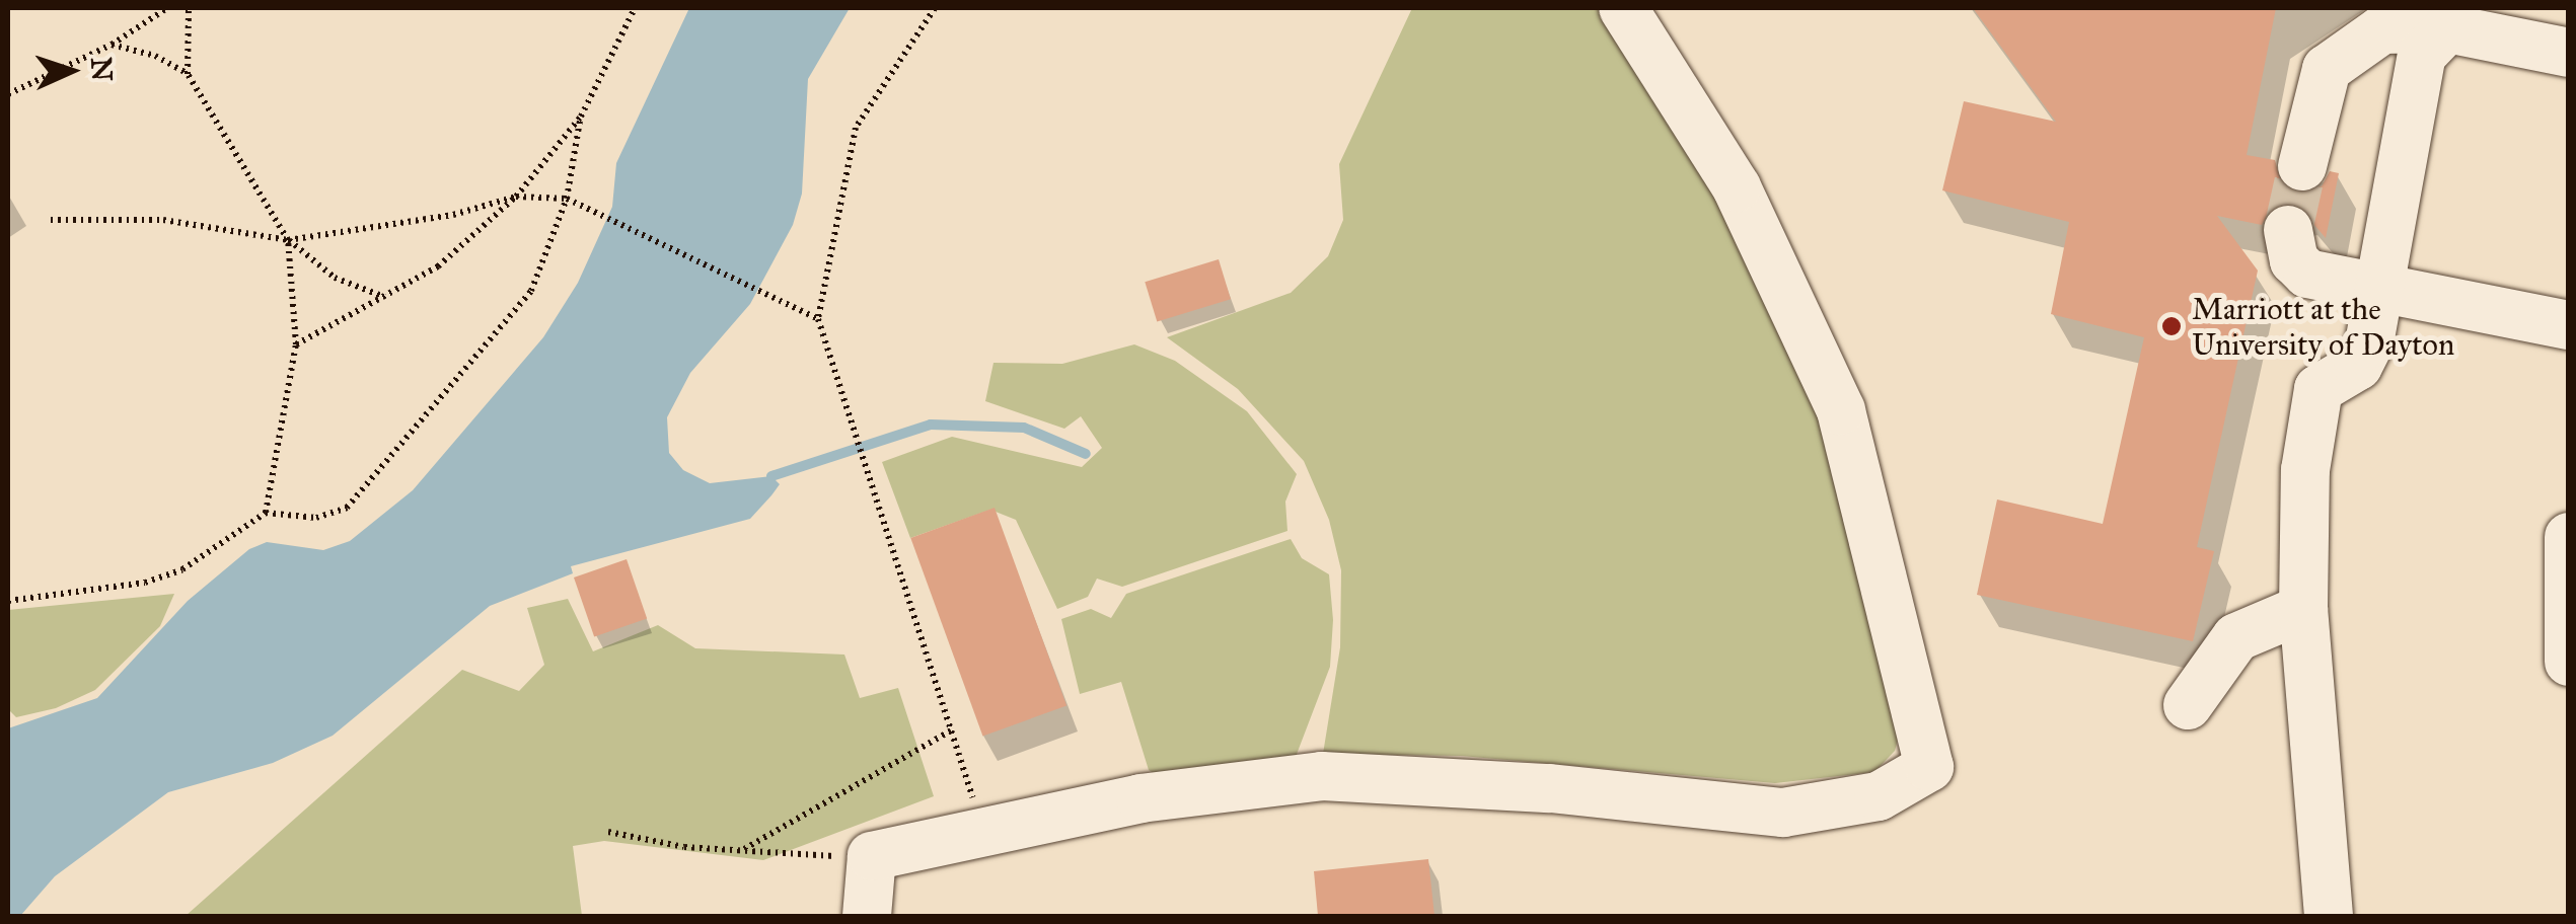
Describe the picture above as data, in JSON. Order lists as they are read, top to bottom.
{
  "places": ["Marriott at the University of Dayton"],
  "north": "right"
}
